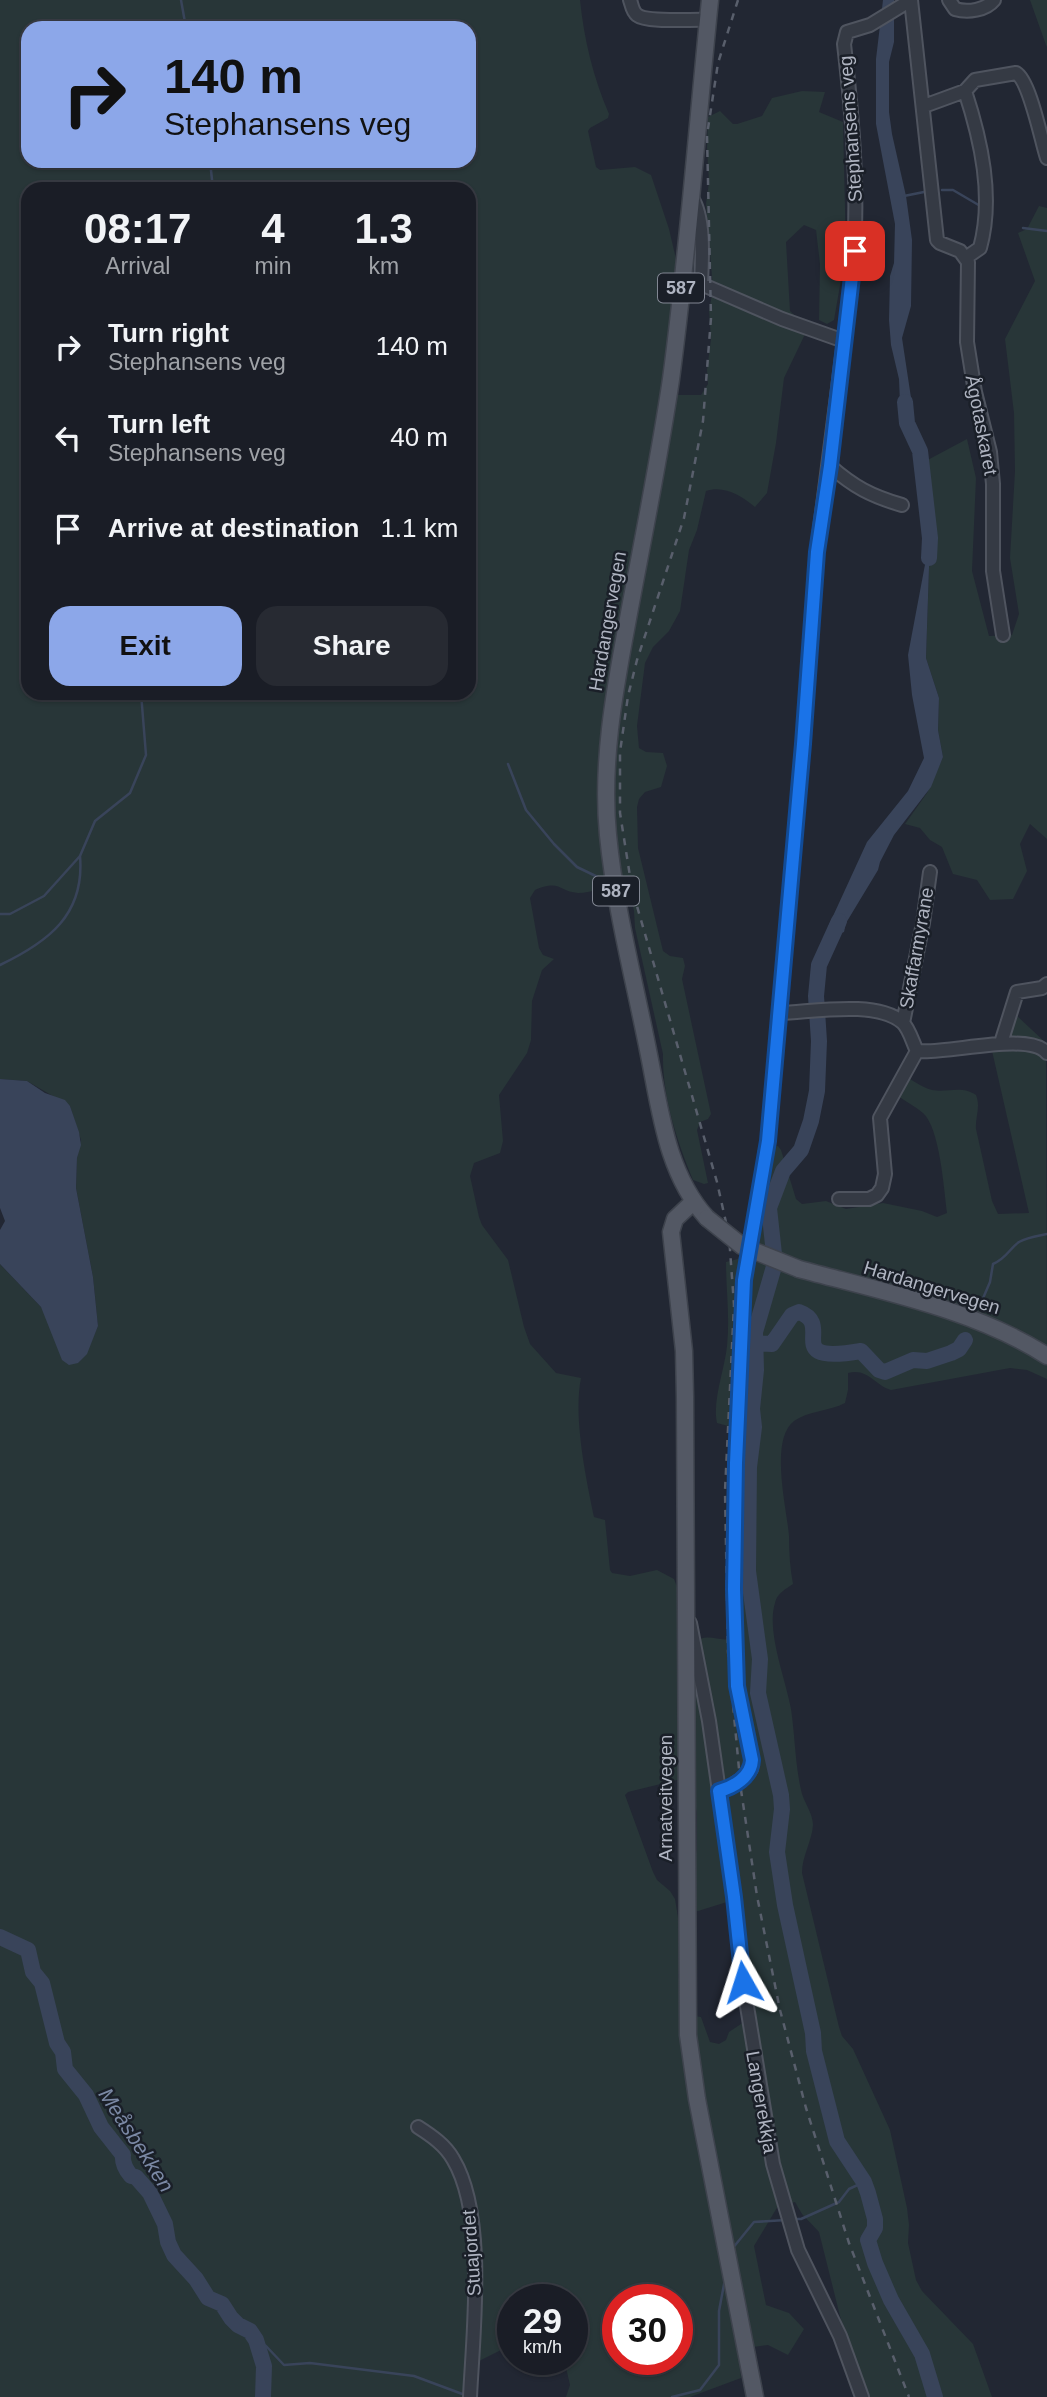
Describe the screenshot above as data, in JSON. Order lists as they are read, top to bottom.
{
  "streets": {
    "main road": ["587", "Hardangervegen", "Arnatveitvegen"],
    "street": [
      "Stephansens veg",
      "Ågotaskaret",
      "Skaffarmyrane",
      "Langerekkja",
      "Stuajordet"
    ]
  },
  "crossings": [
    ["Stephansens veg", "Skaffarmyrane"],
    ["Stephansens veg", "Langerekkja"],
    ["Hardangervegen", "Arnatveitvegen"],
    ["Arnatveitvegen", "Langerekkja"]
  ],
  "water": ["Meåsbekken"],
  "page": {
    "turn": ["140 m", "Stephansens veg"],
    "eta": [
      "08:17",
      "Arrival",
      "4",
      "min",
      "1.3",
      "km"
    ],
    "list": [
      {
        "name": "Turn right",
        "note": "Stephansens veg",
        "value": "140 m"
      },
      {
        "name": "Turn left",
        "note": "Stephansens veg",
        "value": "40 m"
      },
      {
        "name": "Arrive at destination",
        "value": "1.1 km"
      }
    ],
    "buttons": ["Exit", "Share"],
    "speed": "29 km/h",
    "limit": "30"
  }
}
